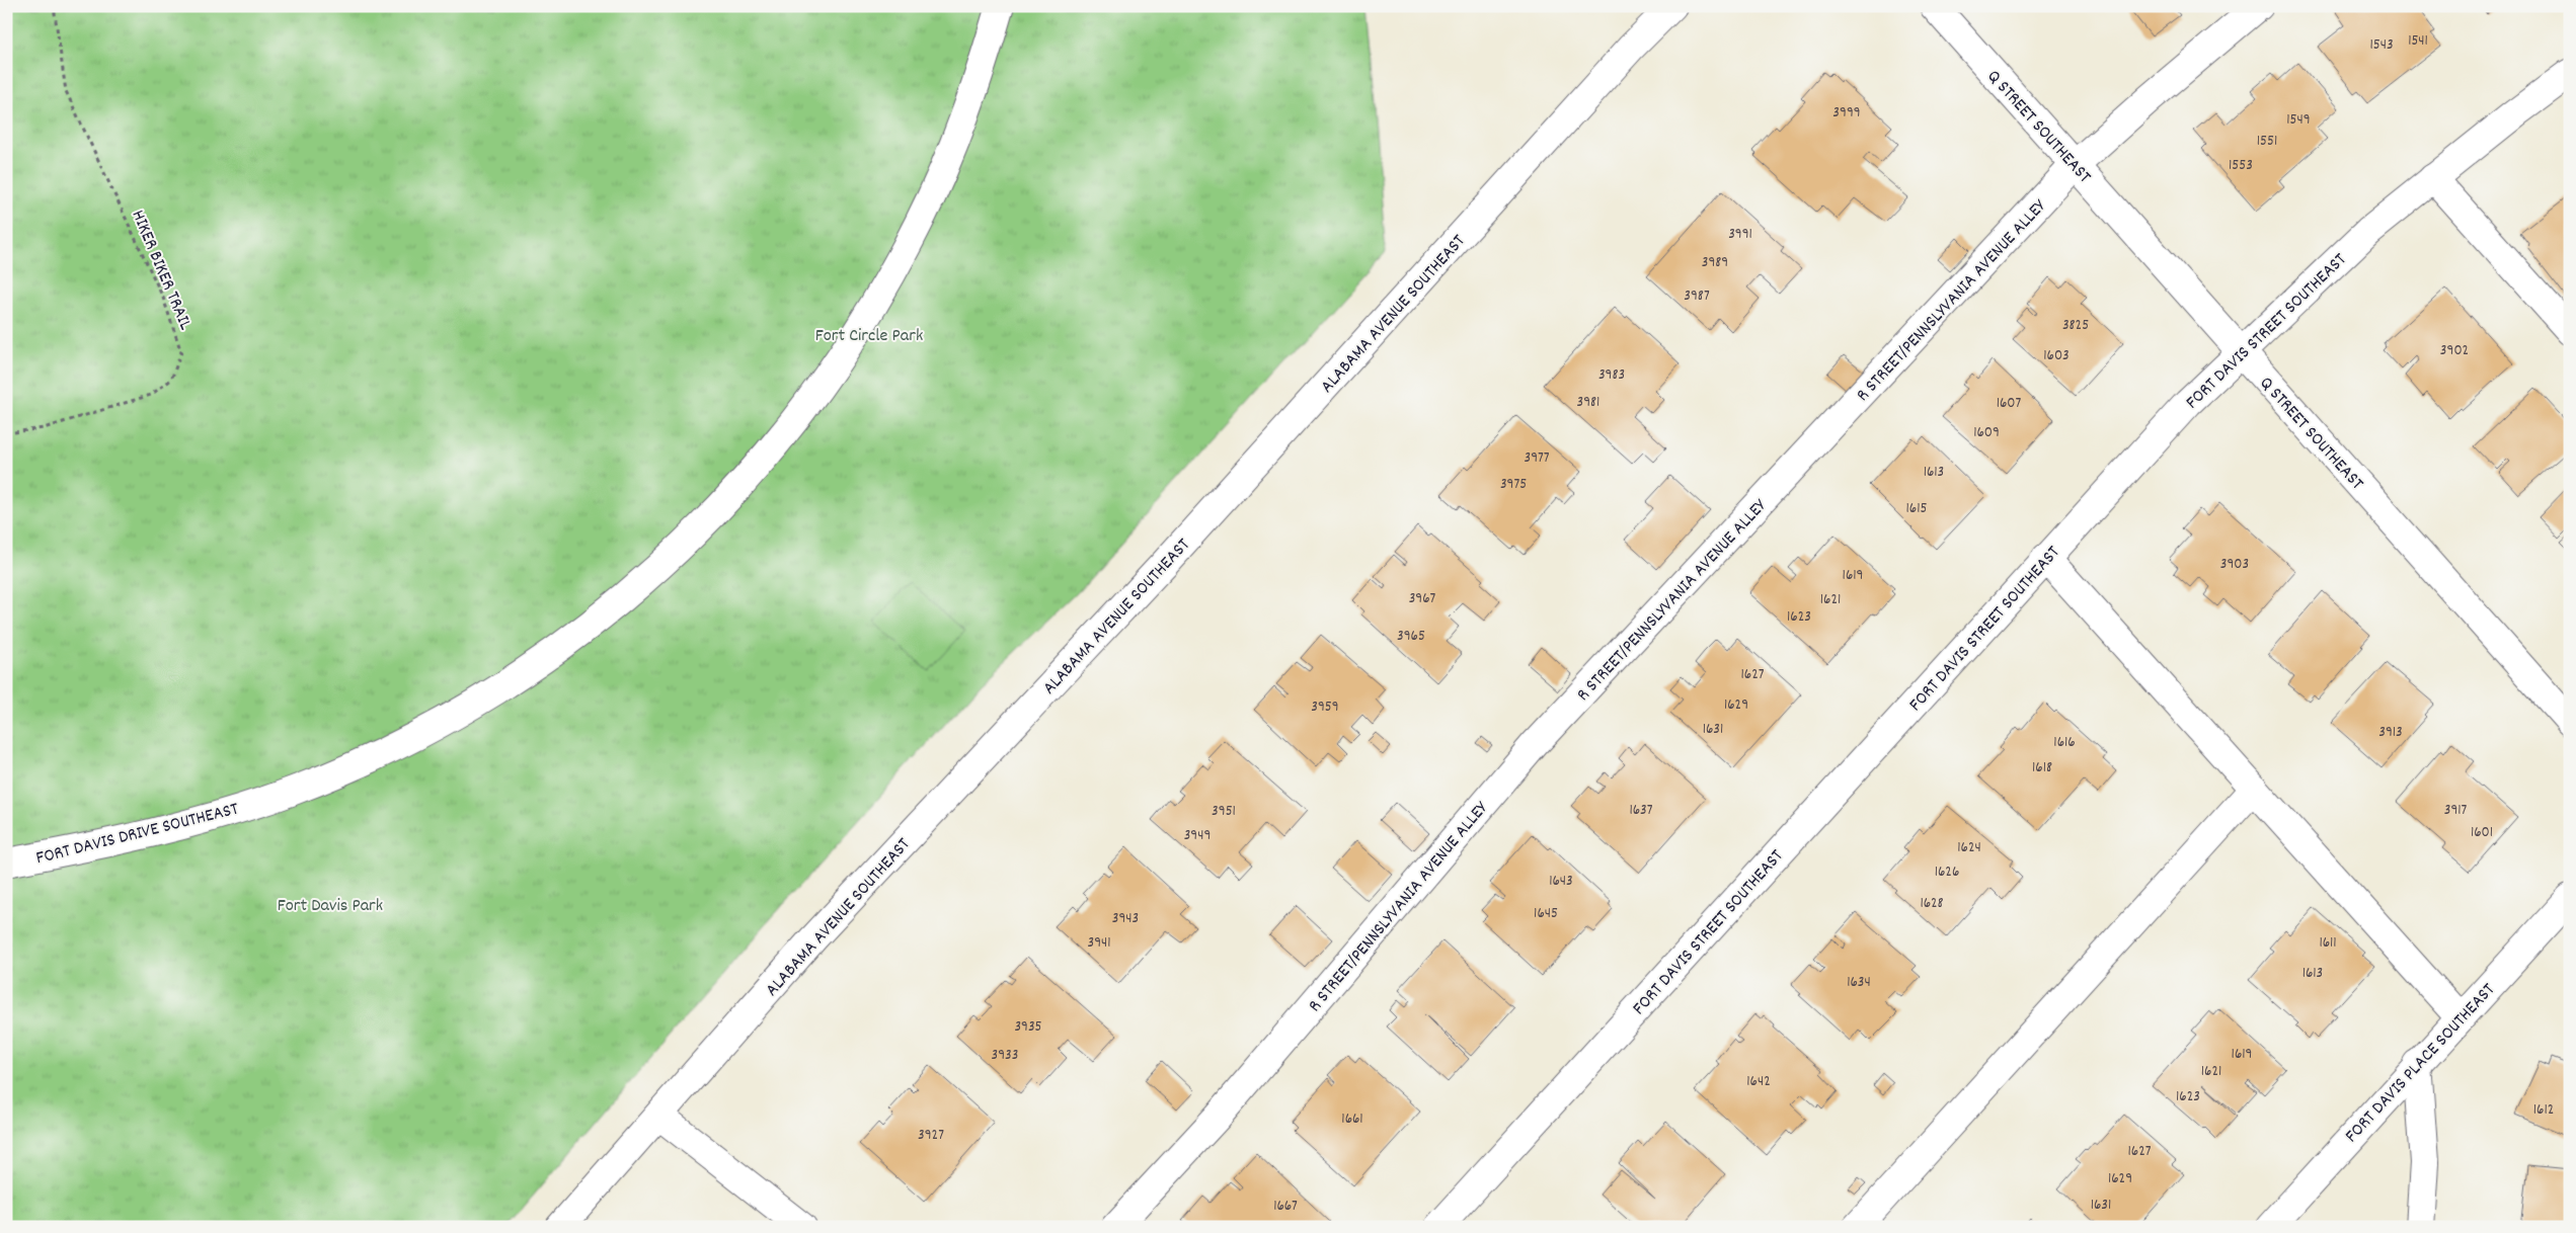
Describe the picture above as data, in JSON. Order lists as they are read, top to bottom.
{
  "streets": {
    "street": [
      "Q STREET SOUTHEAST",
      "R STREET/PENNSLYVANIA AVENUE ALLEY",
      "ALABAMA AVENUE SOUTHEAST",
      "FORT DAVIS STREET SOUTHEAST",
      "FORT DAVIS DRIVE SOUTHEAST",
      "FORT DAVIS PLACE SOUTHEAST"
    ],
    "path": ["HIKER BIKER TRAIL"]
  },
  "crossings": [
    ["Q STREET SOUTHEAST", "R STREET/PENNSLYVANIA AVENUE ALLEY"],
    ["Q STREET SOUTHEAST", "FORT DAVIS STREET SOUTHEAST"]
  ],
  "parks": ["Fort Circle Park", "Fort Davis Park"],
  "house_numbers": [
    "1541",
    "1543",
    "3999",
    "1549",
    "1551",
    "1553",
    "3991",
    "3989",
    "3987",
    "3825",
    "3902",
    "1603",
    "3983",
    "3981",
    "1607",
    "1609",
    "3977",
    "1613",
    "3975",
    "1615",
    "3903",
    "1619",
    "3967",
    "1621",
    "1623",
    "3965",
    "1627",
    "1629",
    "3959",
    "1631",
    "3913",
    "1616",
    "1618",
    "1637",
    "3917",
    "3951",
    "1601",
    "3949",
    "1624",
    "1626",
    "1643",
    "1628",
    "1645",
    "3943",
    "3941",
    "1611",
    "1613",
    "1634",
    "3935",
    "1619",
    "3933",
    "1621",
    "1642",
    "1623",
    "1612",
    "1661",
    "3927",
    "1627",
    "1629",
    "1631",
    "1667"
  ]
}
